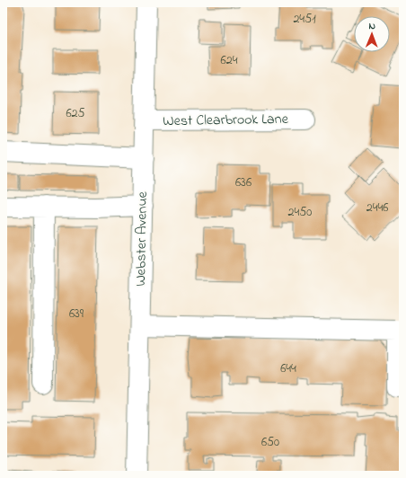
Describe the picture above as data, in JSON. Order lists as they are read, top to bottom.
{
  "streets": {
    "street": ["West Clearbrook Lane", "Webster Avenue"]
  },
  "crossings": [
    ["West Clearbrook Lane", "Webster Avenue"]
  ],
  "house_numbers": [
    "2451",
    "624",
    "625",
    "636",
    "2446",
    "2450",
    "639",
    "644",
    "650"
  ],
  "north": "top"
}
